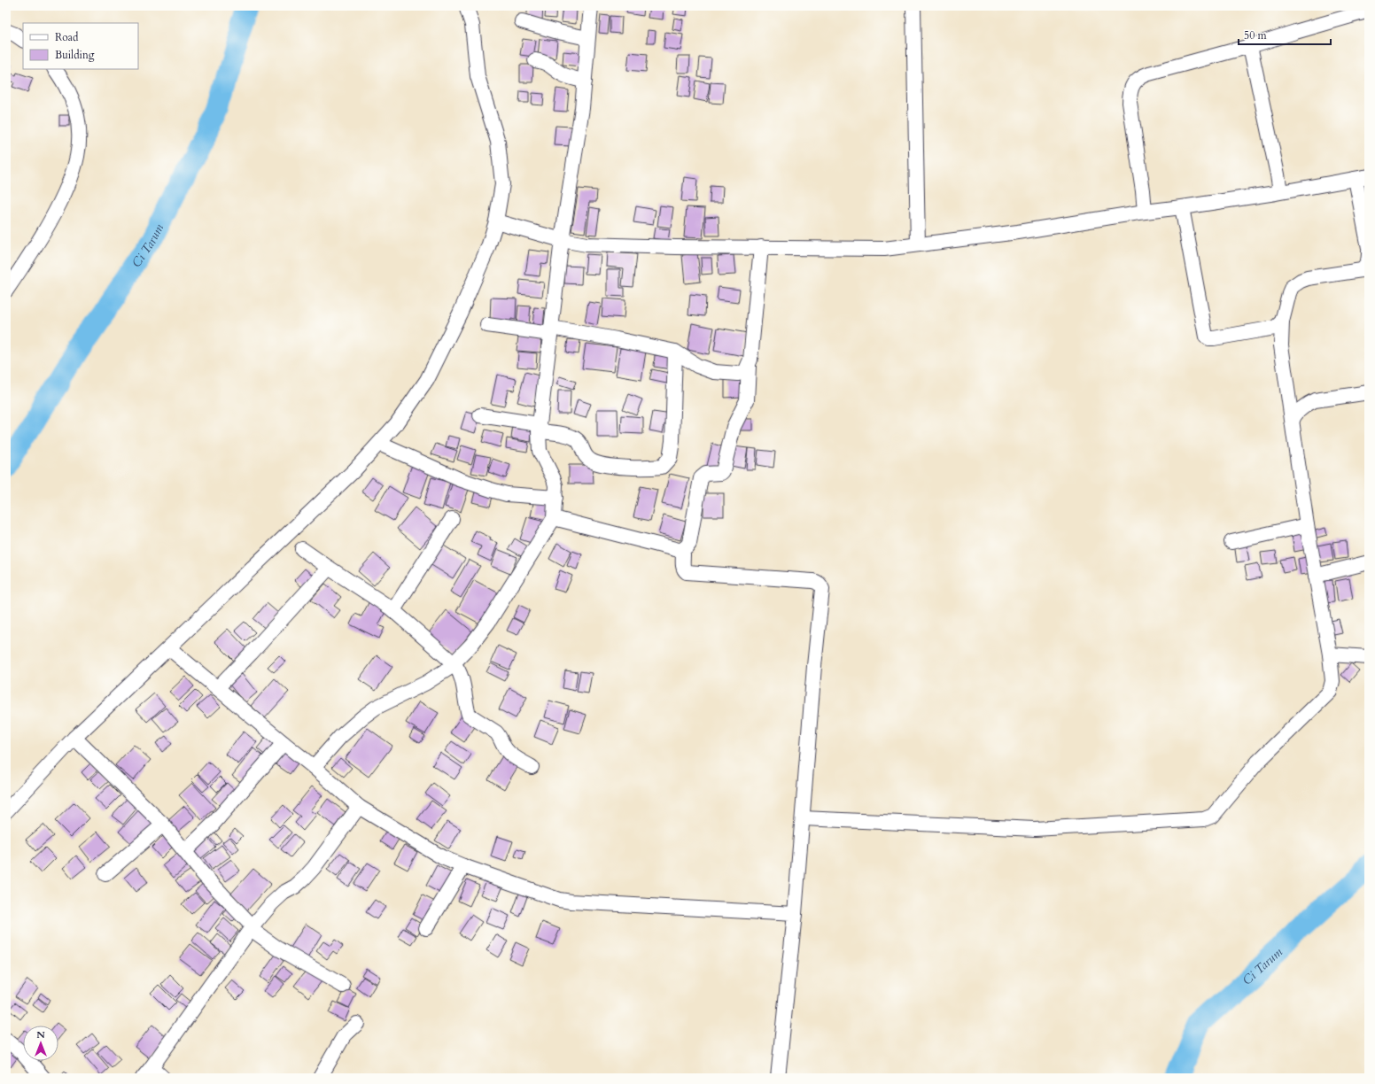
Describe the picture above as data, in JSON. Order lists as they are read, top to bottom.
{
  "water": ["Ci Tarum"],
  "legend": ["Road", "Building"],
  "scale_bar": "50 m",
  "north": "top"
}
